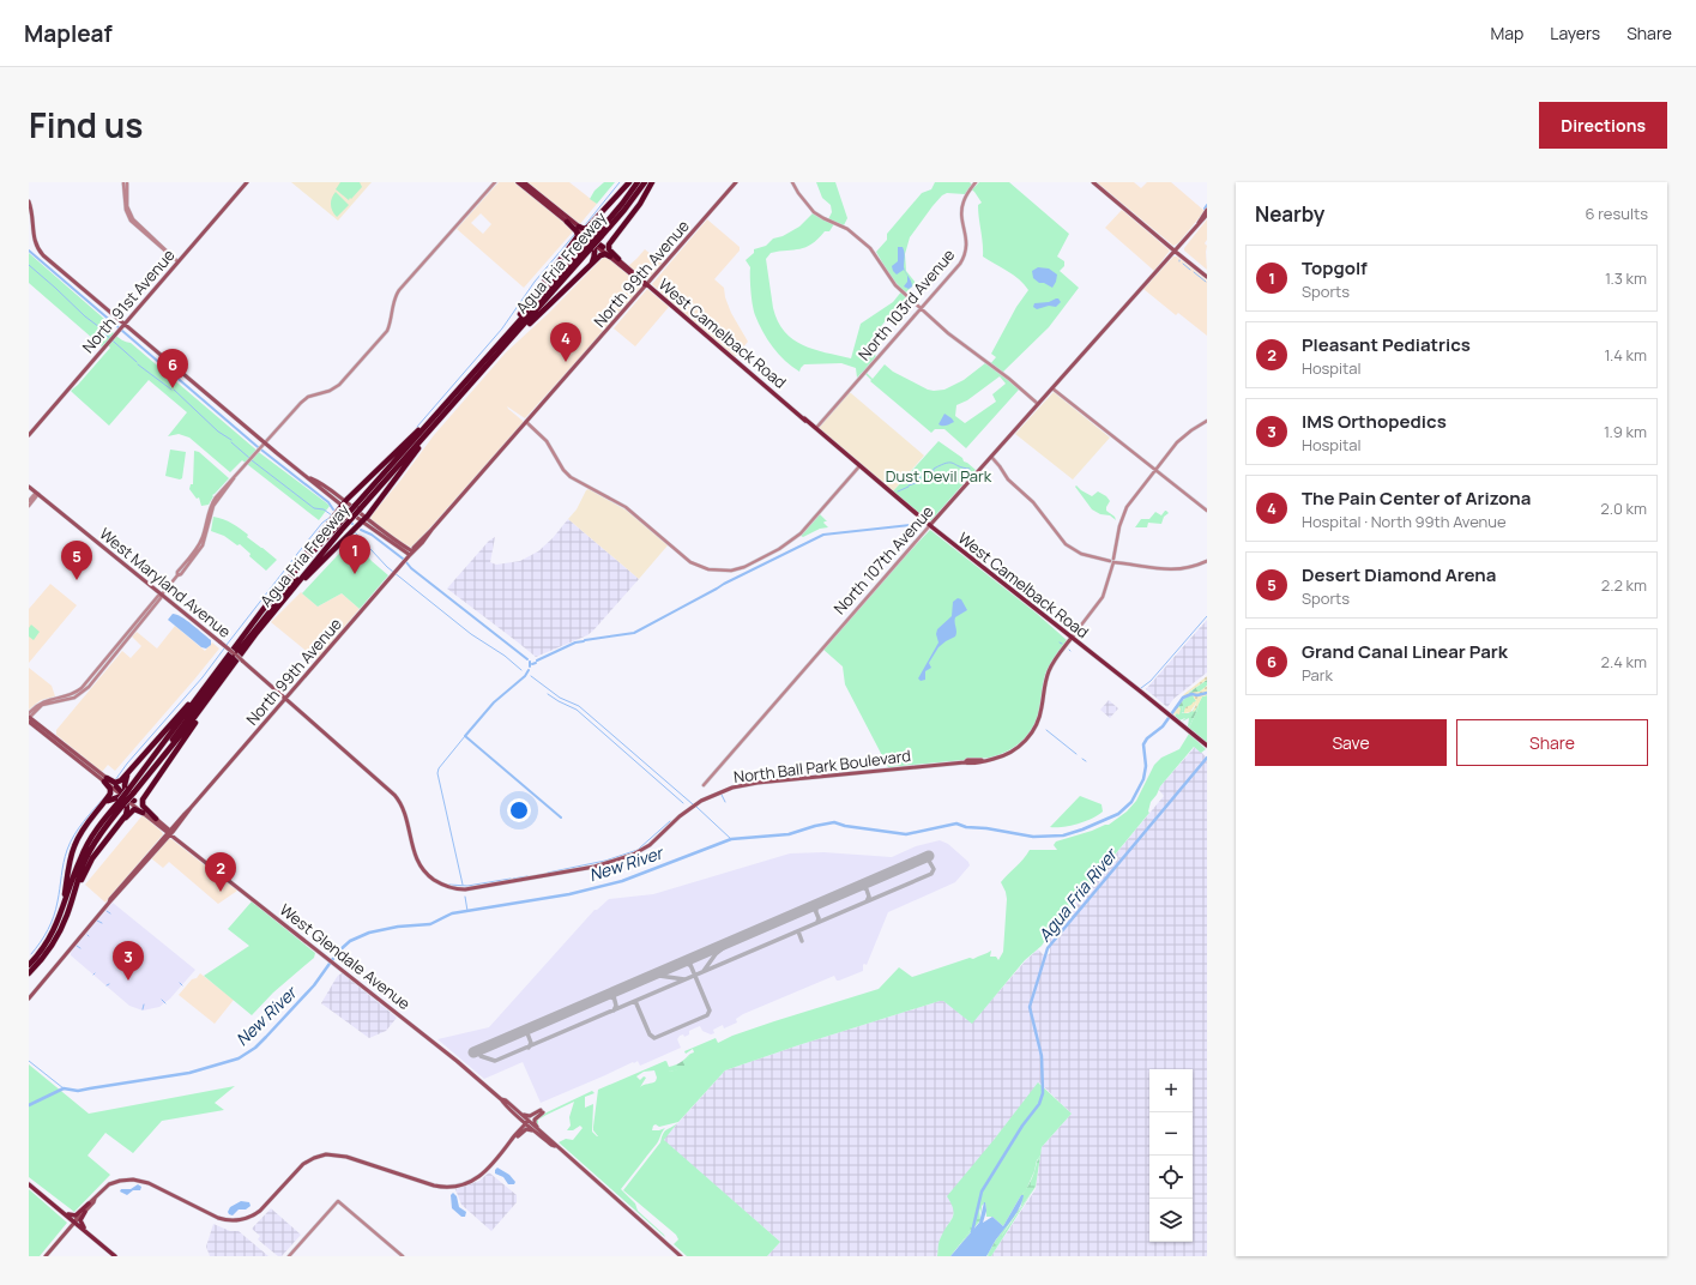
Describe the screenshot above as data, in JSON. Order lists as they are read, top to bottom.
{
  "streets": {
    "highway": ["Agua Fria Freeway"],
    "main road": [
      "North 99th Avenue",
      "North 91st Avenue",
      "West Camelback Road",
      "North 107th Avenue",
      "West Maryland Avenue",
      "North Ball Park Boulevard",
      "West Glendale Avenue"
    ],
    "street": ["North 103rd Avenue"]
  },
  "crossings": [
    ["North 99th Avenue", "West Camelback Road"],
    ["North 99th Avenue", "West Maryland Avenue"],
    ["North 99th Avenue", "North Ball Park Boulevard"],
    ["North 99th Avenue", "West Glendale Avenue"],
    ["North 103rd Avenue", "West Camelback Road"],
    ["West Camelback Road", "North 107th Avenue"],
    ["West Camelback Road", "North Ball Park Boulevard"],
    ["West Maryland Avenue", "North Ball Park Boulevard"]
  ],
  "water": ["New River", "Agua Fria River"],
  "parks": ["Dust Devil Park"],
  "page": {
    "header": "Mapleaf",
    "nav": ["Map", "Layers", "Share"],
    "title": "Find us",
    "buttons": [
      "Directions",
      ["Save", "Share"]
    ],
    "heading": ["Nearby", "6 results"],
    "list": [
      {
        "mark": "1",
        "name": "Topgolf",
        "note": "Sports",
        "value": "1.3 km"
      },
      {
        "mark": "2",
        "name": "Pleasant Pediatrics",
        "note": "Hospital",
        "value": "1.4 km"
      },
      {
        "mark": "3",
        "name": "IMS Orthopedics",
        "note": "Hospital",
        "value": "1.9 km"
      },
      {
        "mark": "4",
        "name": "The Pain Center of Arizona",
        "note": "Hospital · North 99th Avenue",
        "value": "2.0 km"
      },
      {
        "mark": "5",
        "name": "Desert Diamond Arena",
        "note": "Sports",
        "value": "2.2 km"
      },
      {
        "mark": "6",
        "name": "Grand Canal Linear Park",
        "note": "Park",
        "value": "2.4 km"
      }
    ],
    "pins": [
      "4",
      "6",
      "1",
      "5",
      "2",
      "3"
    ],
    "map_buttons": ["+", "−"]
  }
}
